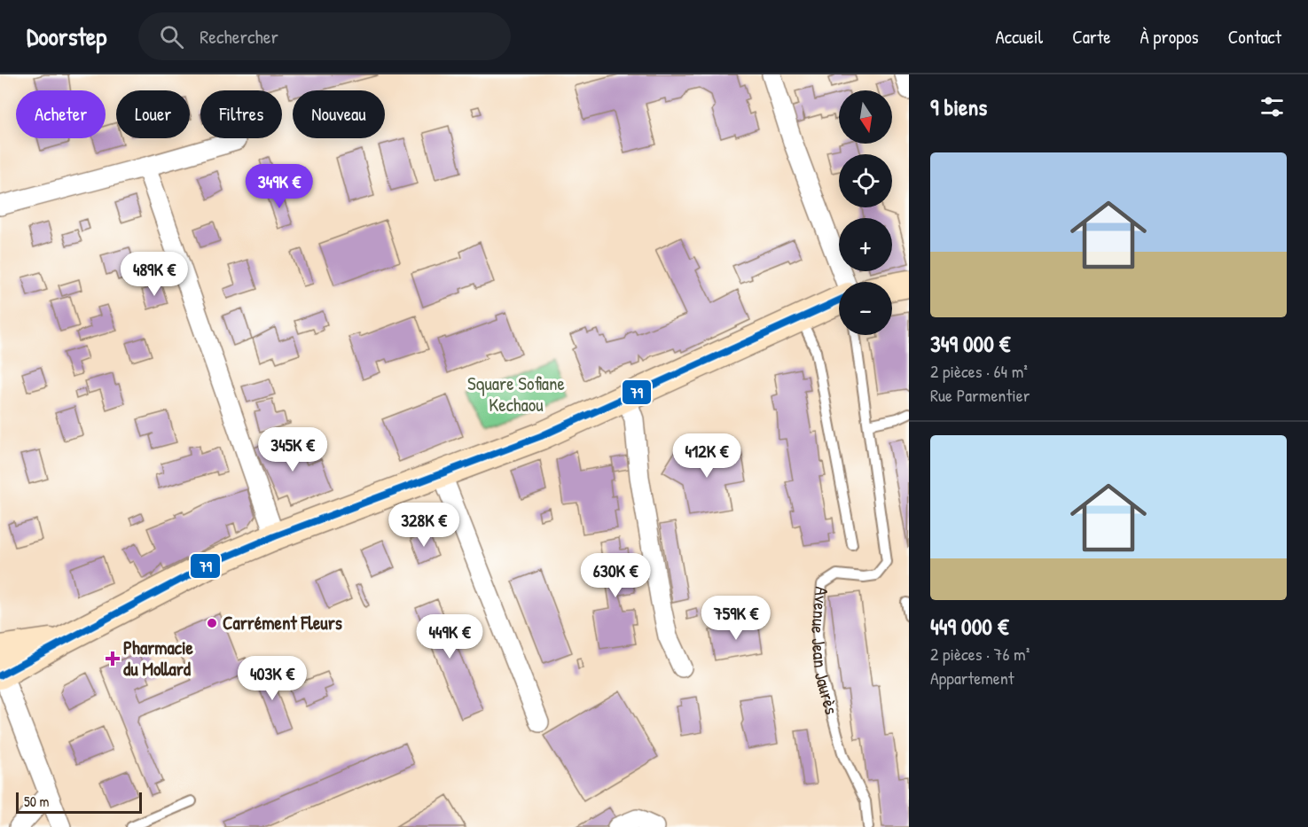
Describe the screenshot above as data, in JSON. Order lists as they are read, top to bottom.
{
  "streets": {
    "lane": ["Avenue Jean Jaurès"]
  },
  "parks": ["Square Sofiane Kechaou"],
  "places": {
    "other": ["Carrément Fleurs"],
    "health": ["Pharmacie du Mollard"]
  },
  "lines": ["transit line 79"],
  "scale_bar": "50 m",
  "north": "bottom",
  "page": {
    "header": "Doorstep",
    "search": "Rechercher",
    "nav": [
      "Accueil",
      "Carte",
      "À propos",
      "Contact"
    ],
    "heading": "9 biens",
    "map_buttons": ["+", "−"],
    "chip": [
      "Acheter",
      "Louer",
      "Filtres",
      "Nouveau"
    ],
    "list": [
      {
        "name": "349 000 €",
        "note": "2 pièces · 64 m² · Rue Parmentier"
      },
      {
        "name": "449 000 €",
        "note": "2 pièces · 76 m² · Appartement"
      }
    ],
    "price": [
      "349K €",
      "489K €",
      "345K €",
      "412K €",
      "328K €",
      "630K €",
      "759K €",
      "449K €",
      "403K €"
    ],
    "scale": "50 m"
  }
}
